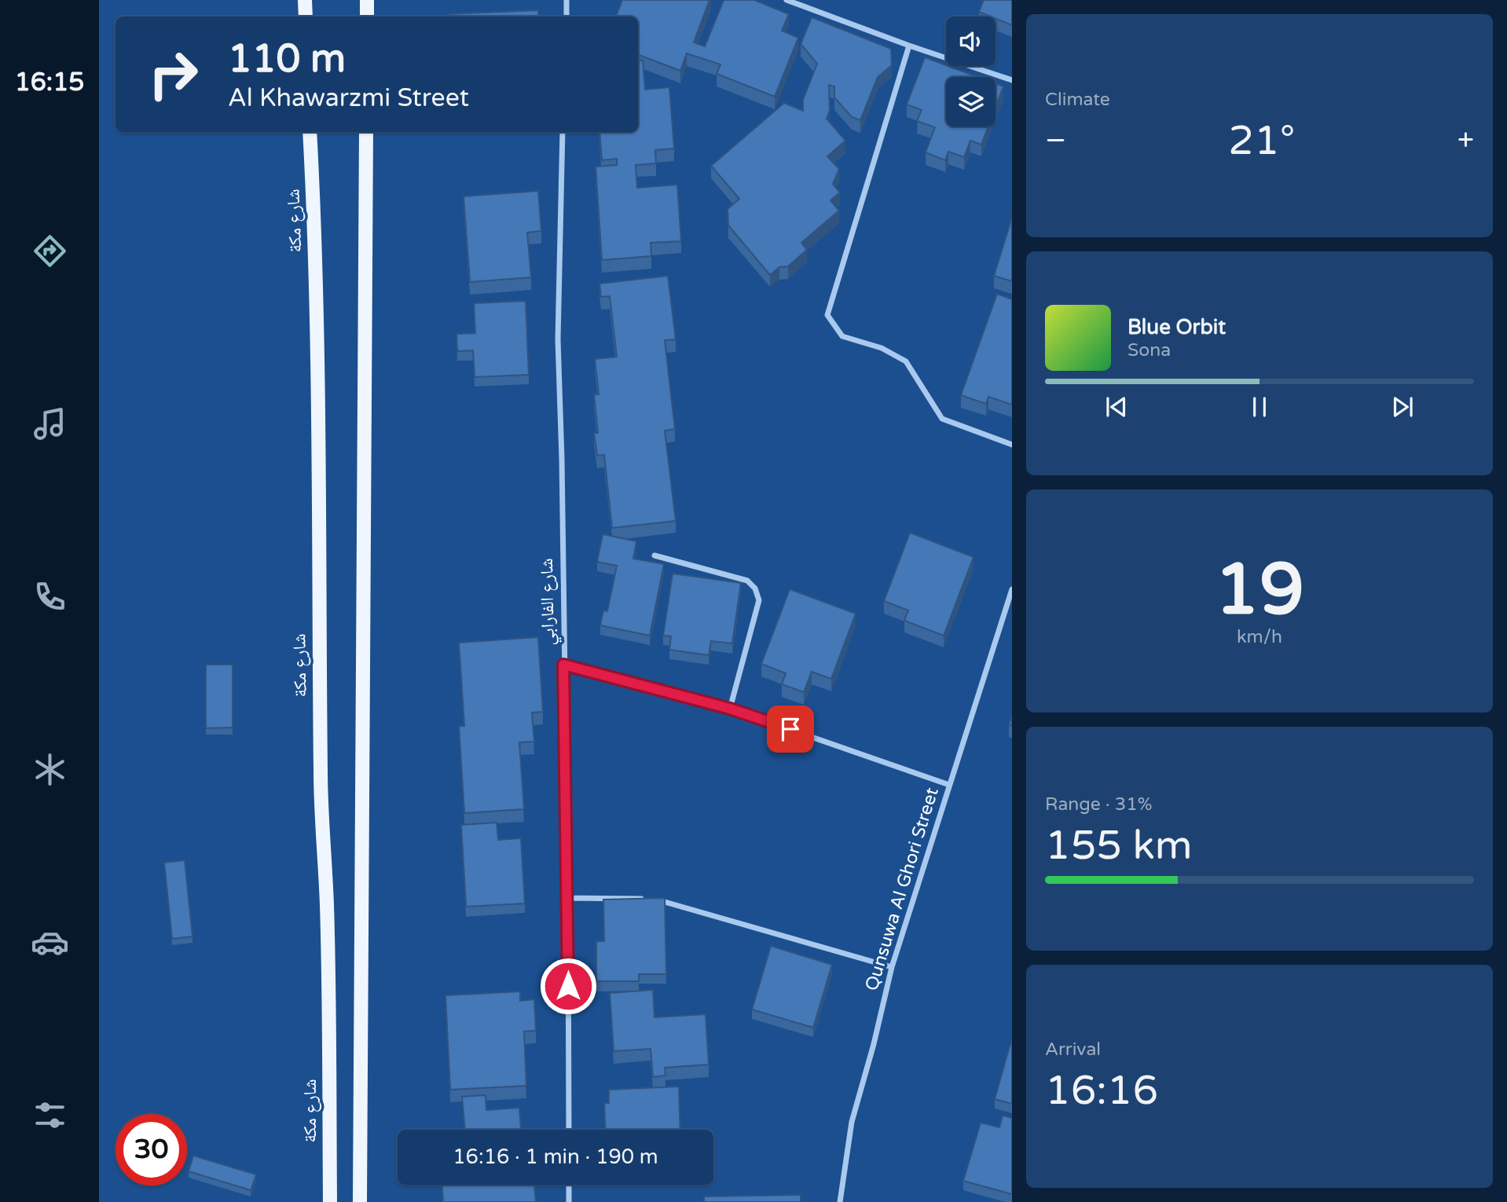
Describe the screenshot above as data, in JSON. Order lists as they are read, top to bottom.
{
  "streets": {
    "main road": ["شارع مكة"],
    "street": ["شارع الفارابي", "Qunsuwa Al Ghori Street"]
  },
  "page": {
    "tabs": "16:15",
    "tile": [
      "Climate",
      ["19", "km/h"],
      ["Range · 31%", "155 km"],
      ["Arrival", "16:16"]
    ],
    "turn": ["110 m", "Al Khawarzmi Street"],
    "heat": ["−", "21°", "+"],
    "song": ["Blue Orbit", "Sona"],
    "limit": "30",
    "trip": "16:16 · 1 min · 190 m"
  }
}
